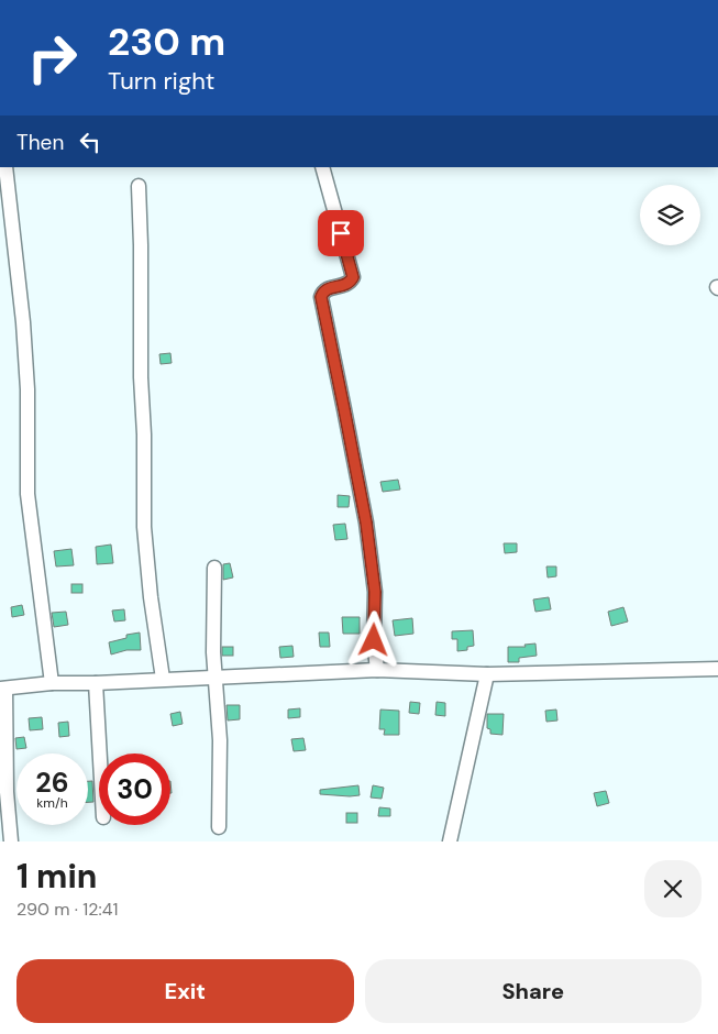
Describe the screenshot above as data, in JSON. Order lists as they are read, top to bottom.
{
  "page": {
    "turn": ["230 m", "Turn right"],
    "then": "Then",
    "speed": "26 km/h",
    "limit": "30",
    "heading": ["1 min", "290 m · 12:41"],
    "buttons": ["Exit", "Share"]
  }
}
